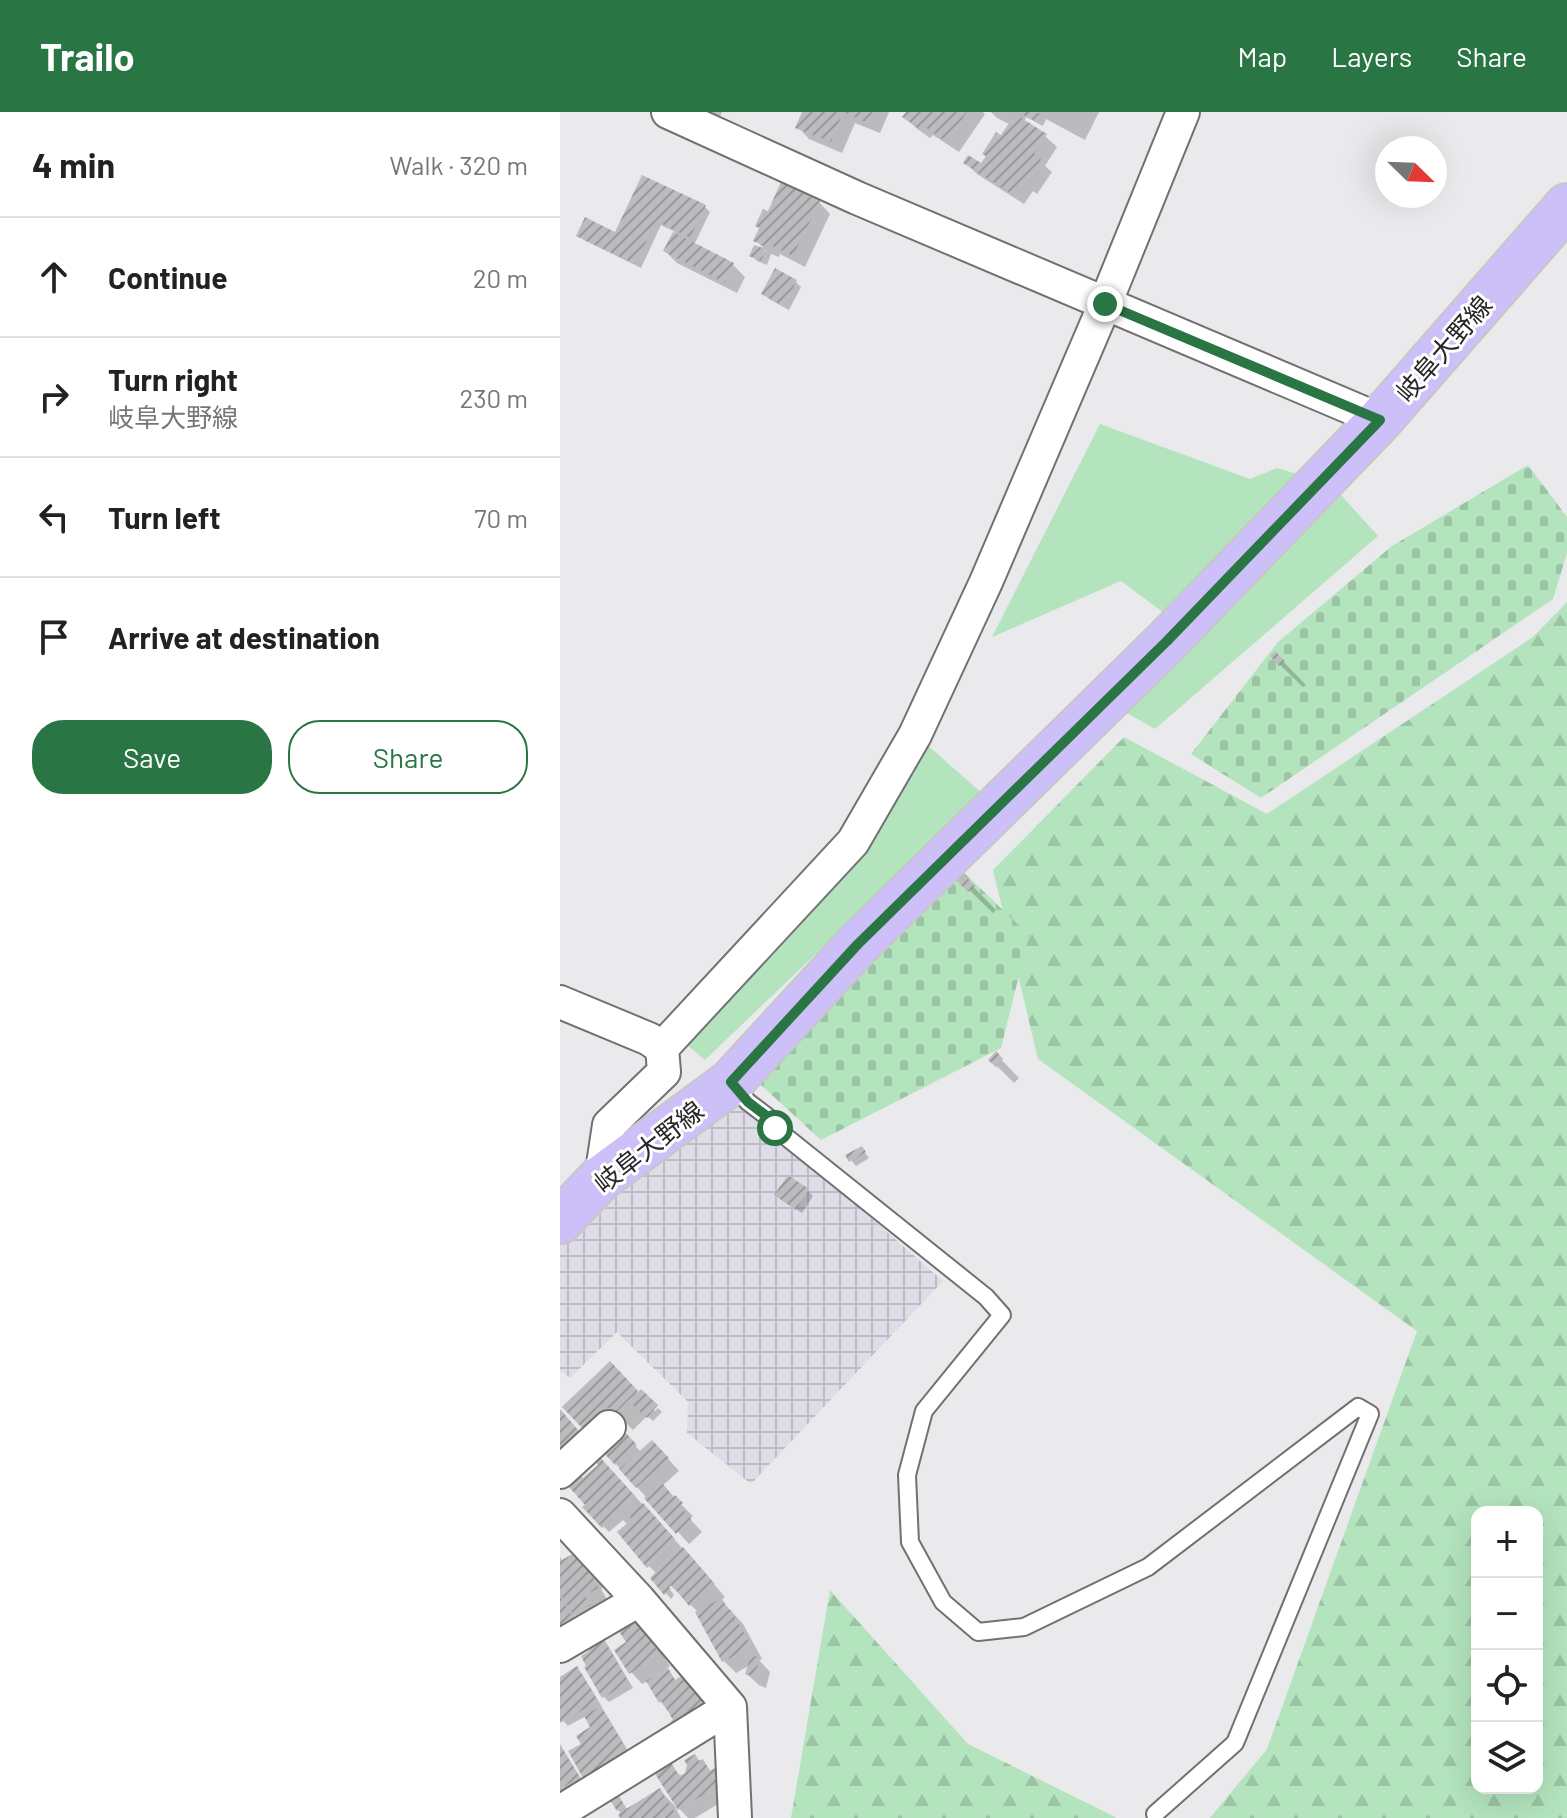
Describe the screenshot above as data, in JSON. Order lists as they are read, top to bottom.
{
  "streets": {
    "main road": ["岐阜大野線"]
  },
  "north": "bottom right",
  "page": {
    "header": "Trailo",
    "nav": ["Map", "Layers", "Share"],
    "heading": ["4 min", "Walk · 320 m"],
    "list": [
      ["Continue", "20 m"],
      ["Turn right", "岐阜大野線", "230 m"],
      ["Turn left", "70 m"],
      "Arrive at destination"
    ],
    "buttons": ["Save", "Share"],
    "map_buttons": ["+", "−"]
  }
}
